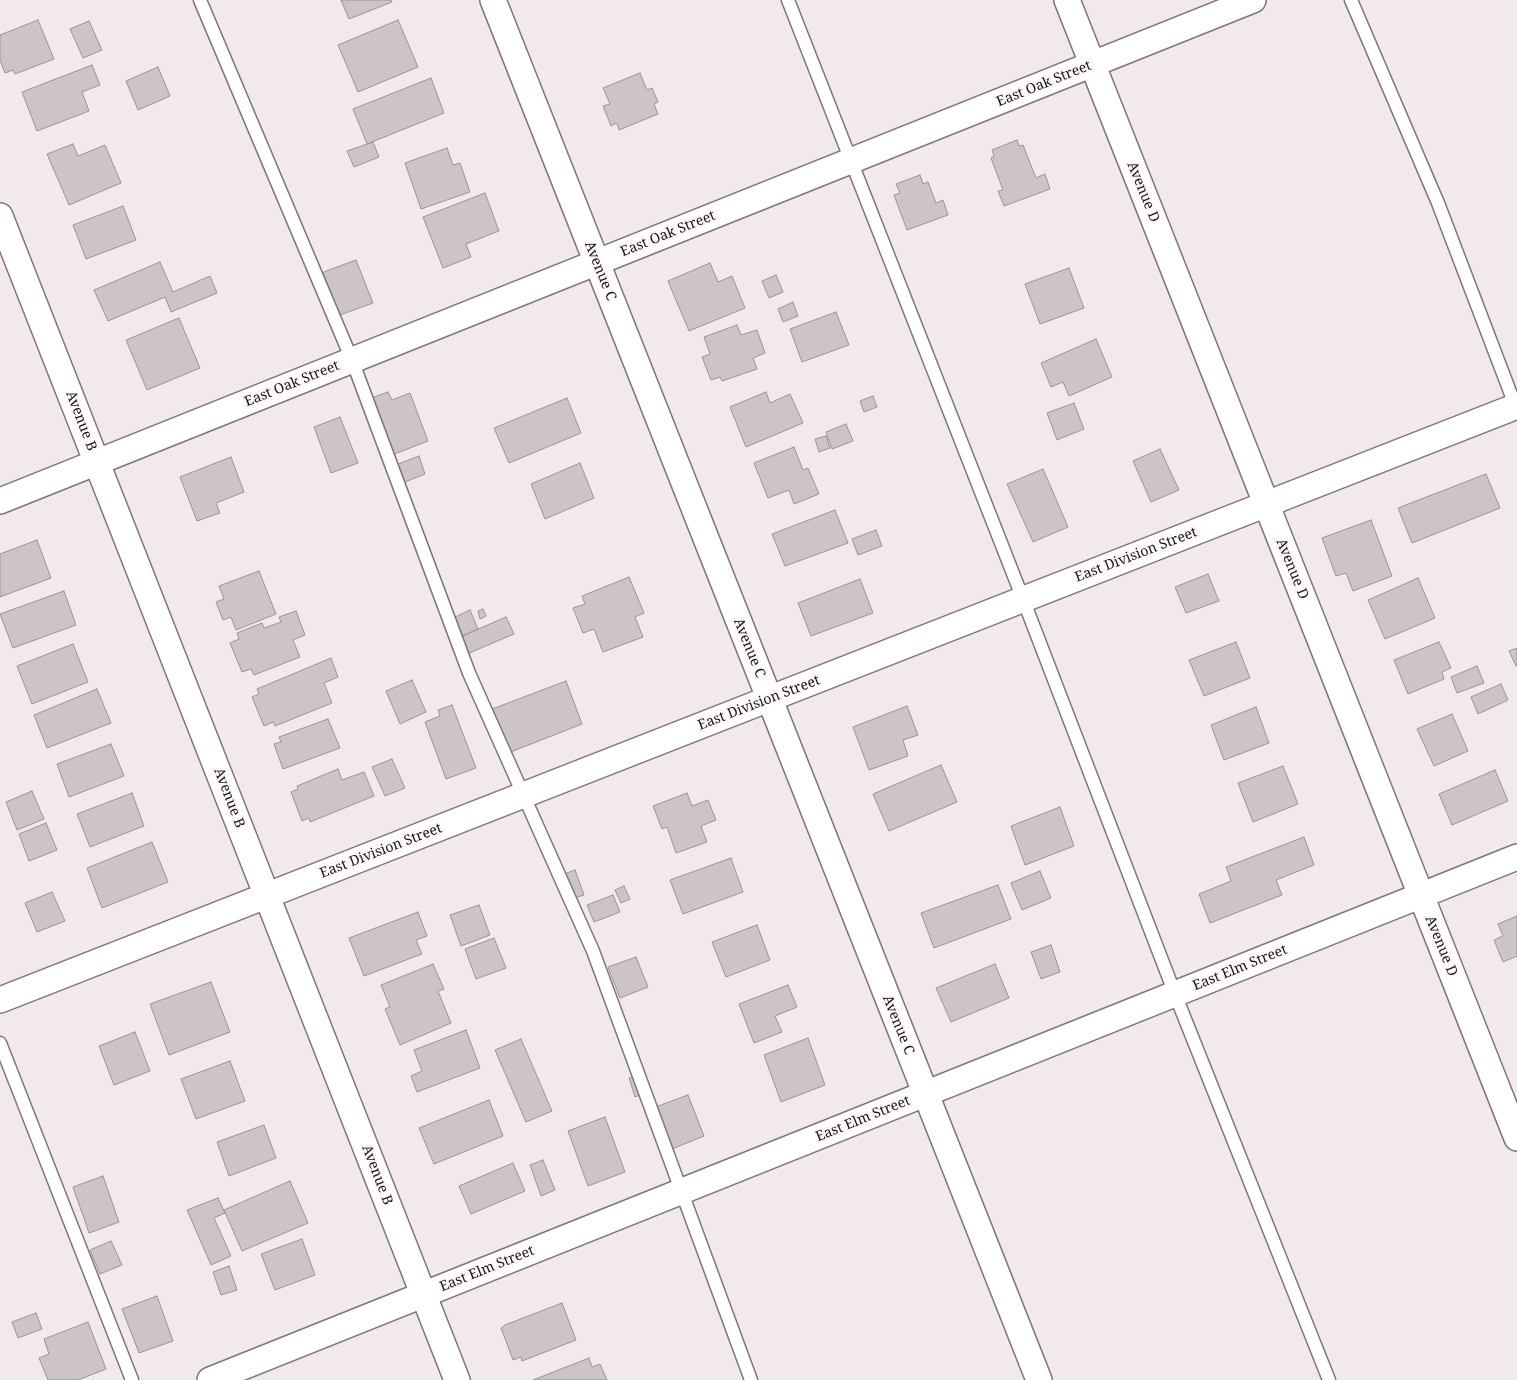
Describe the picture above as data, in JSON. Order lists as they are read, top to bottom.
{
  "streets": {
    "street": [
      "East Oak Street",
      "Avenue D",
      "Avenue C",
      "Avenue B",
      "East Division Street",
      "East Elm Street"
    ]
  },
  "crossings": [
    ["East Oak Street", "Avenue D"],
    ["East Oak Street", "Avenue C"],
    ["East Oak Street", "Avenue B"],
    ["Avenue D", "East Division Street"],
    ["Avenue D", "East Elm Street"],
    ["Avenue C", "East Division Street"],
    ["Avenue C", "East Elm Street"],
    ["Avenue B", "East Division Street"],
    ["Avenue B", "East Elm Street"]
  ]
}
